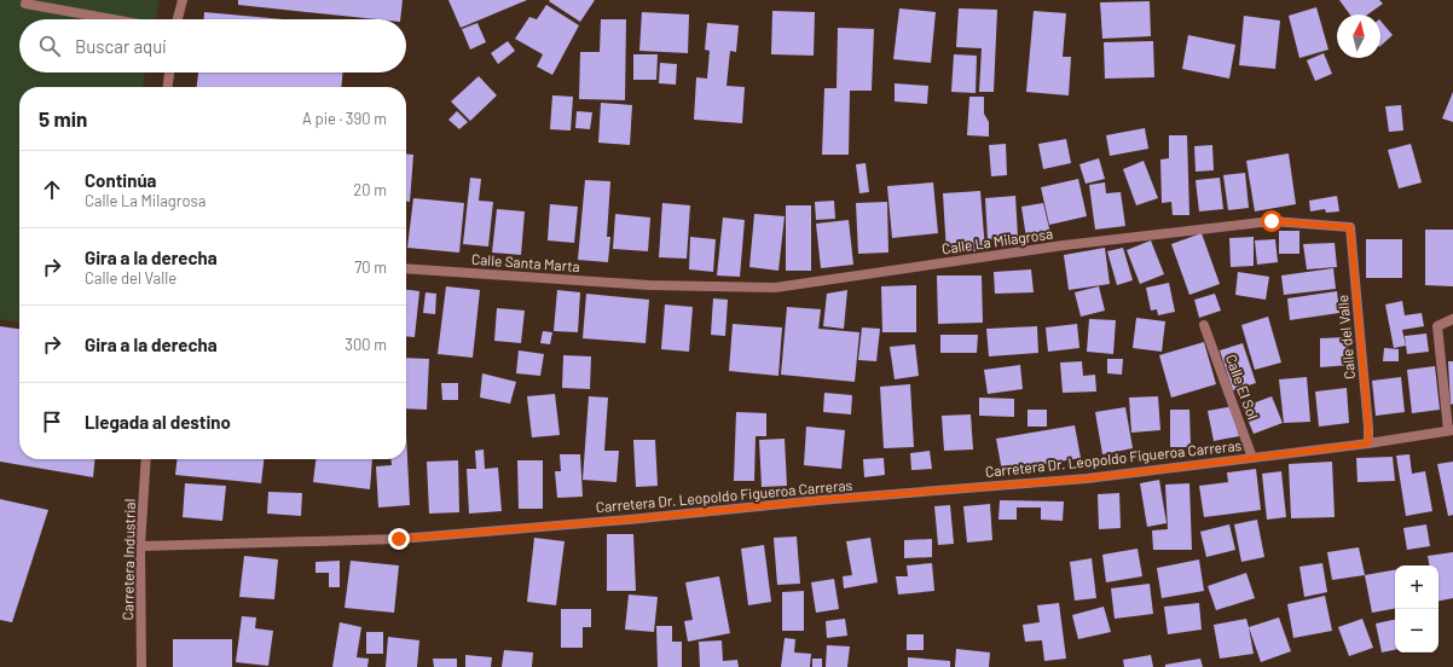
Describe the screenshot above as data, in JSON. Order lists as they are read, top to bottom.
{
  "streets": {
    "street": [
      "Calle La Milagrosa",
      "Calle Santa Marta",
      "Calle del Valle",
      "Calle El Sol",
      "Carretera Dr. Leopoldo Figueroa Carreras",
      "Carretera Industrial"
    ]
  },
  "crossings": [
    ["Calle La Milagrosa", "Calle Santa Marta"],
    ["Calle La Milagrosa", "Calle del Valle"],
    ["Calle del Valle", "Carretera Dr. Leopoldo Figueroa Carreras"],
    ["Calle El Sol", "Carretera Dr. Leopoldo Figueroa Carreras"],
    ["Carretera Dr. Leopoldo Figueroa Carreras", "Carretera Industrial"]
  ],
  "north": "top",
  "page": {
    "search": "Buscar aquí",
    "heading": ["5 min", "A pie · 390 m"],
    "list": [
      ["Continúa", "Calle La Milagrosa", "20 m"],
      ["Gira a la derecha", "Calle del Valle", "70 m"],
      ["Gira a la derecha", "300 m"],
      "Llegada al destino"
    ],
    "map_buttons": ["+", "−"]
  }
}
